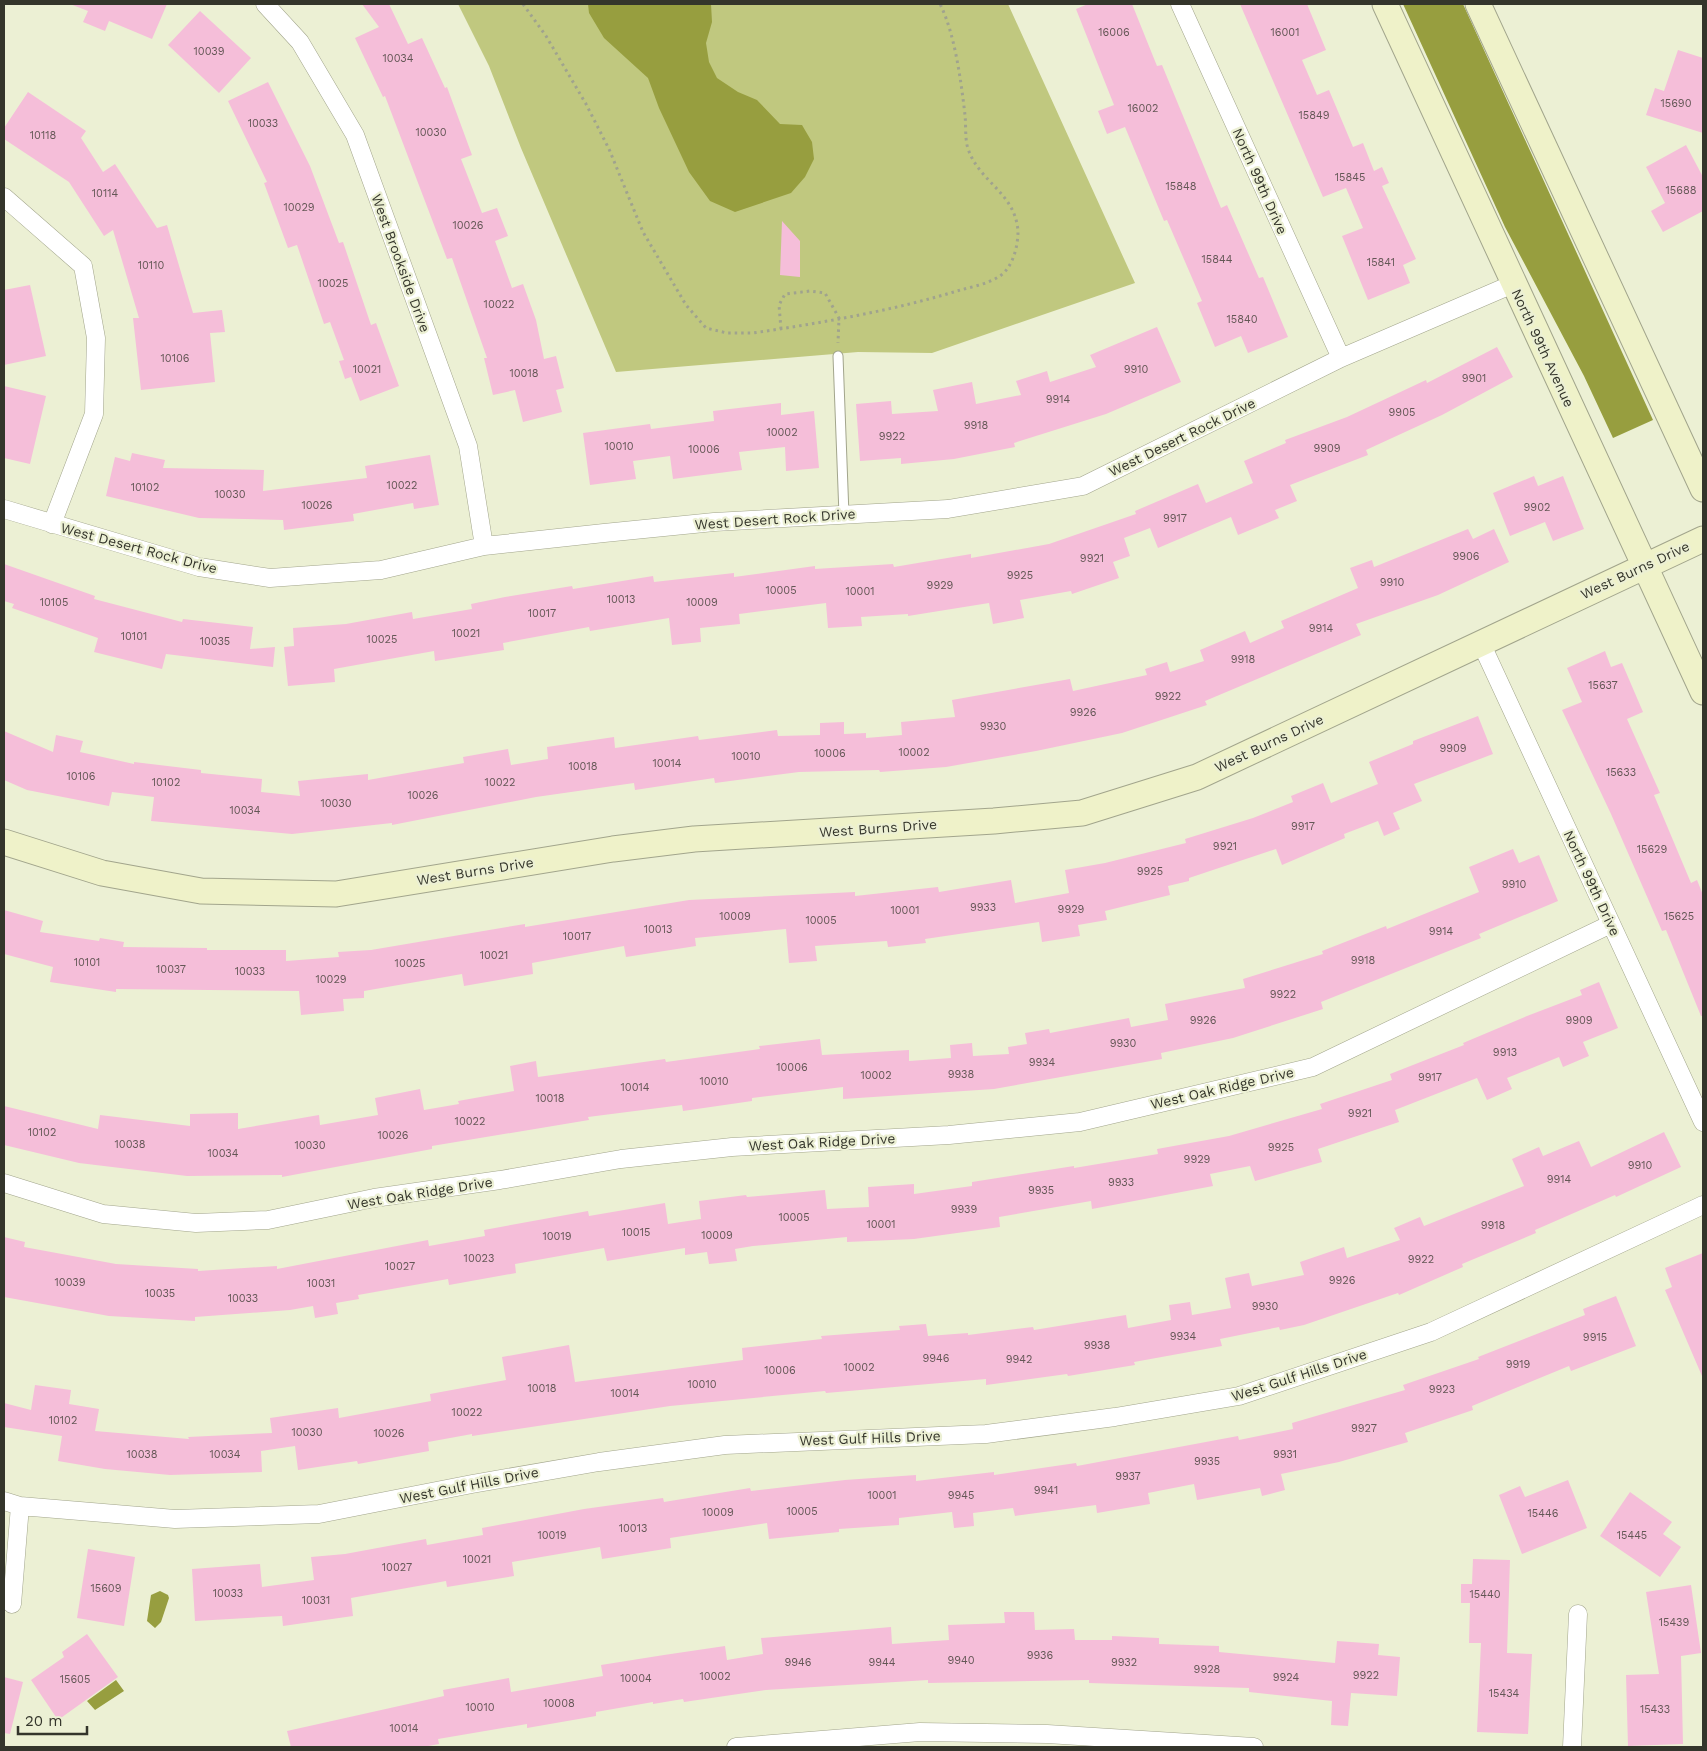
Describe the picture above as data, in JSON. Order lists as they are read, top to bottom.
{
  "streets": {
    "street": [
      "North 99th Drive",
      "West Brookside Drive",
      "North 99th Avenue",
      "West Desert Rock Drive",
      "West Burns Drive",
      "West Oak Ridge Drive",
      "West Gulf Hills Drive"
    ]
  },
  "crossings": [
    ["North 99th Drive", "West Desert Rock Drive"],
    ["North 99th Drive", "West Burns Drive"],
    ["North 99th Drive", "West Oak Ridge Drive"],
    ["West Brookside Drive", "West Desert Rock Drive"],
    ["North 99th Avenue", "West Desert Rock Drive"],
    ["North 99th Avenue", "West Burns Drive"]
  ],
  "house_numbers": [
    "16006",
    "16001",
    "10039",
    "10034",
    "15690",
    "16002",
    "15849",
    "10033",
    "10030",
    "10118",
    "15845",
    "15848",
    "15688",
    "10114",
    "10029",
    "10026",
    "15844",
    "15841",
    "10110",
    "10025",
    "10022",
    "15840",
    "10106",
    "10021",
    "9910",
    "10018",
    "9901",
    "9914",
    "9905",
    "9918",
    "10002",
    "9922",
    "10010",
    "9909",
    "10006",
    "10022",
    "10102",
    "10030",
    "10026",
    "9902",
    "9917",
    "9906",
    "9921",
    "9925",
    "9910",
    "9929",
    "10005",
    "10001",
    "10013",
    "10105",
    "10009",
    "10017",
    "9914",
    "10021",
    "10101",
    "10025",
    "10035",
    "9918",
    "15637",
    "9922",
    "9926",
    "9930",
    "9909",
    "10002",
    "10006",
    "10010",
    "10014",
    "10018",
    "15633",
    "10106",
    "10102",
    "10022",
    "10026",
    "10030",
    "10034",
    "9917",
    "9921",
    "15629",
    "9925",
    "9910",
    "9933",
    "9929",
    "10001",
    "10009",
    "15625",
    "10005",
    "10013",
    "9914",
    "10017",
    "10021",
    "9918",
    "10101",
    "10025",
    "10037",
    "10033",
    "10029",
    "9922",
    "9926",
    "9909",
    "9930",
    "9913",
    "9934",
    "10006",
    "9938",
    "10002",
    "9917",
    "10010",
    "10014",
    "10018",
    "9921",
    "10022",
    "10102",
    "10026",
    "10038",
    "10030",
    "9925",
    "10034",
    "9929",
    "9910",
    "9914",
    "9933",
    "9935",
    "9939",
    "10005",
    "10001",
    "9918",
    "10015",
    "10009",
    "10019",
    "10023",
    "9922",
    "10027",
    "9926",
    "10039",
    "10031",
    "10035",
    "10033",
    "9930",
    "9934",
    "9915",
    "9938",
    "9946",
    "9942",
    "9919",
    "10002",
    "10006",
    "10010",
    "10018",
    "9923",
    "10014",
    "10022",
    "10102",
    "9927",
    "10030",
    "10026",
    "10038",
    "10034",
    "9931",
    "9935",
    "9937",
    "9941",
    "10001",
    "9945",
    "10005",
    "10009",
    "15446",
    "10013",
    "10019",
    "15445",
    "10021",
    "10027",
    "15609",
    "10033",
    "15440",
    "10031",
    "15439",
    "9936",
    "9940",
    "9946",
    "9944",
    "9932",
    "9928",
    "9922",
    "10002",
    "9924",
    "10004",
    "15605",
    "15434",
    "10008",
    "10010",
    "15433",
    "10014"
  ],
  "scale_bar": "20 m"
}
